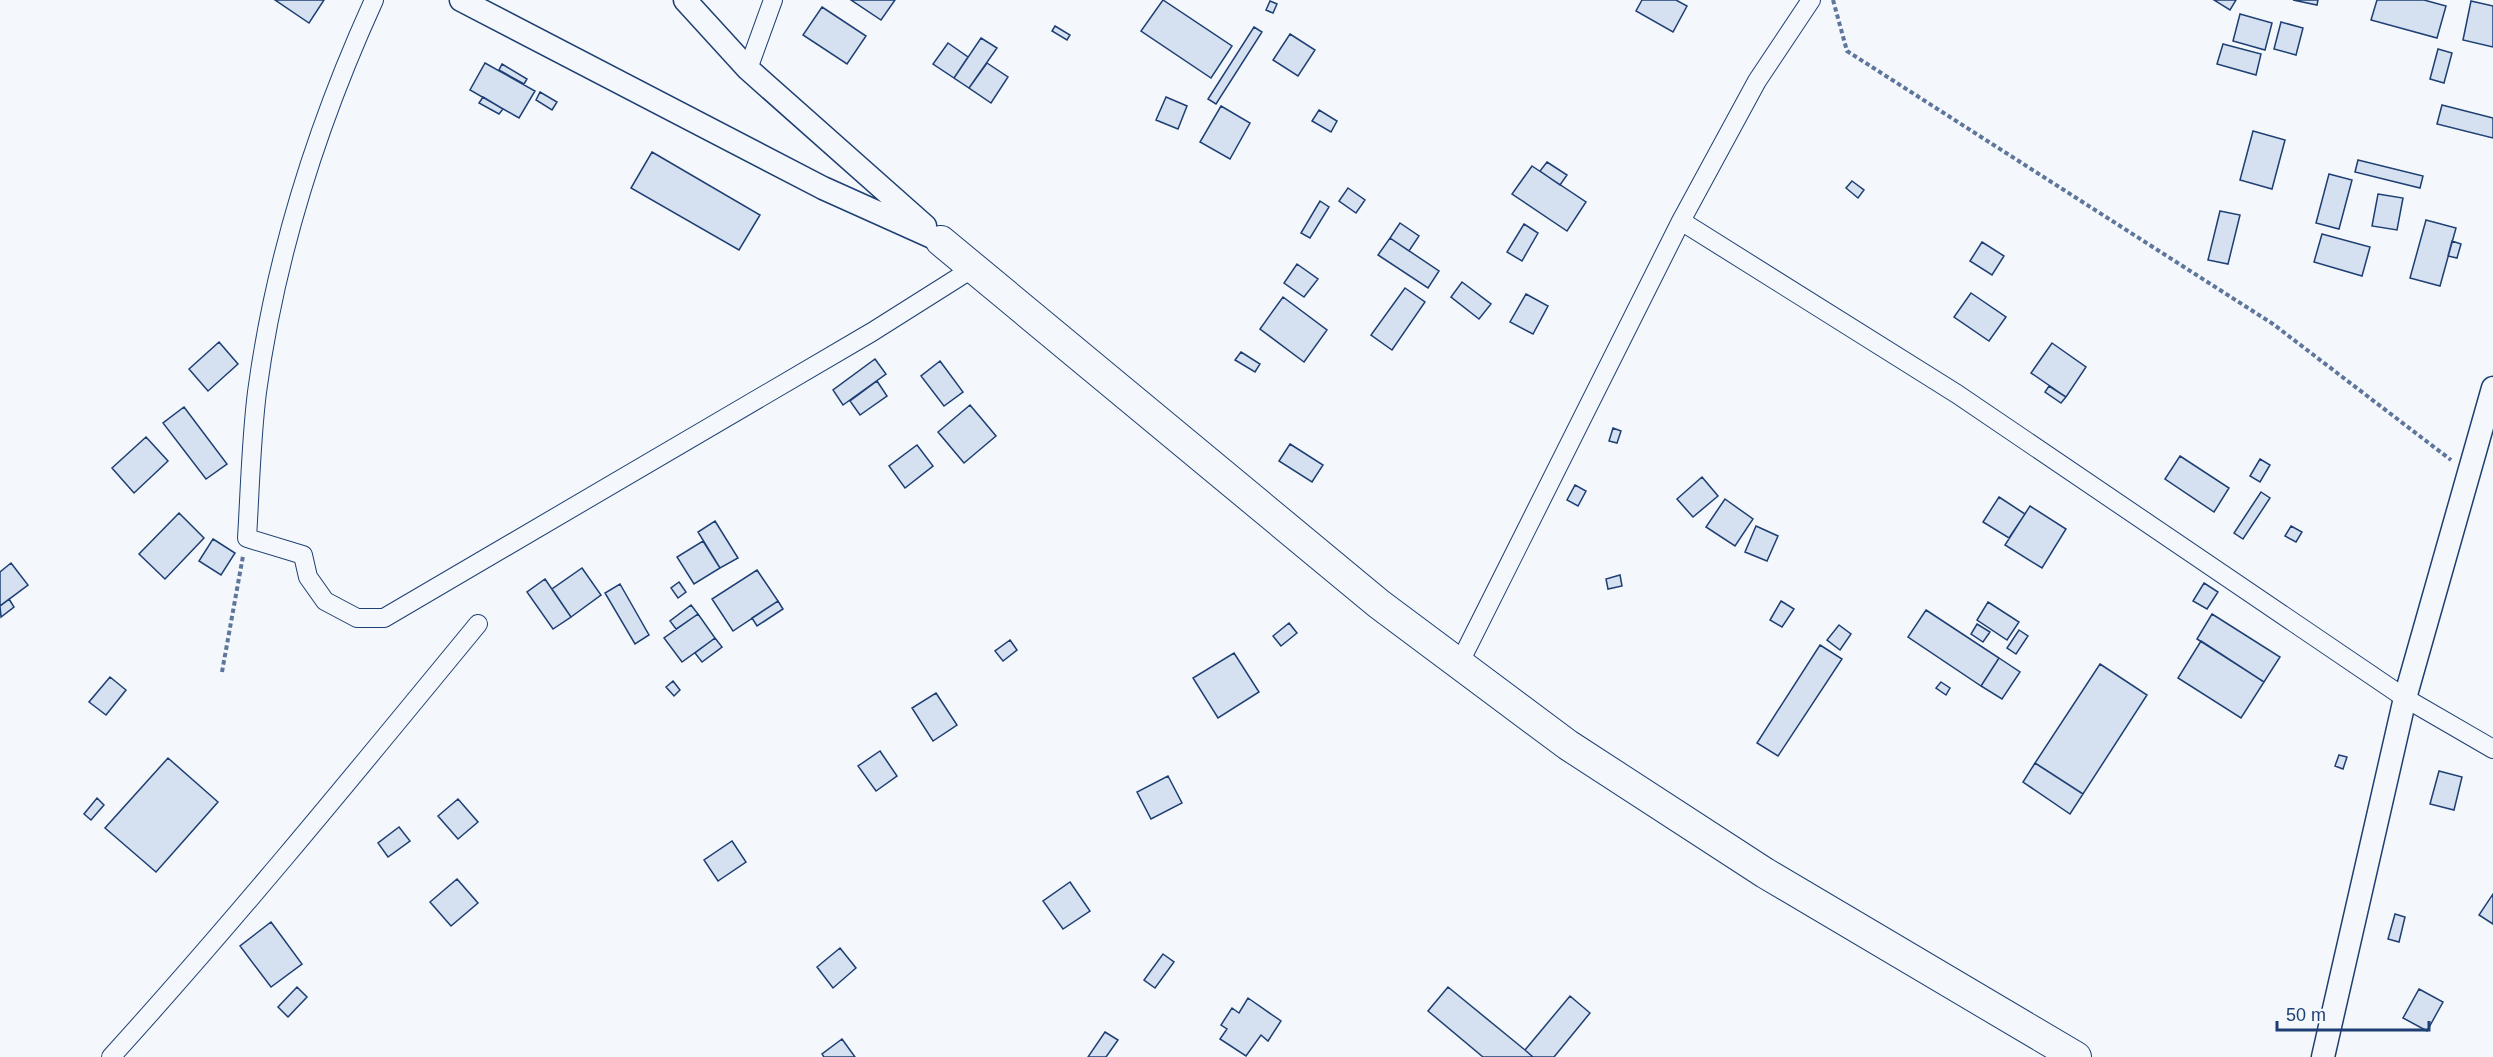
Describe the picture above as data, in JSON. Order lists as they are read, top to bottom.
{
  "scale_bar": "50 m"
}
